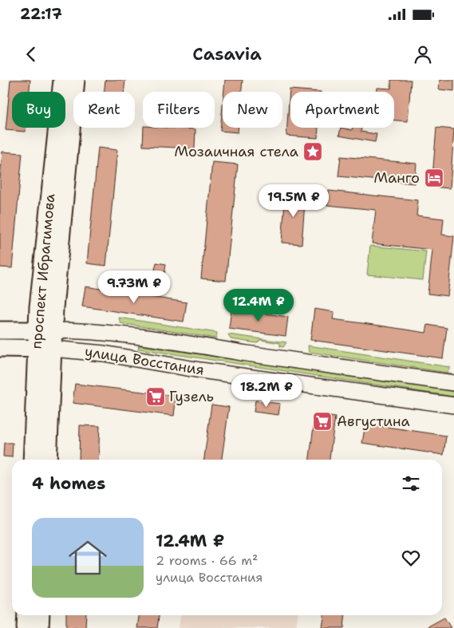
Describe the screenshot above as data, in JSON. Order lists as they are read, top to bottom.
{
  "streets": {
    "main road": ["проспект Ибрагимова", "улица Восстания"]
  },
  "crossings": [
    ["проспект Ибрагимова", "улица Восстания"]
  ],
  "places": {
    "place": ["Мозаичная стела"],
    "hotel": ["Манго"],
    "supermarket": ["Гузель", "Августина"]
  },
  "page": {
    "status": "22:17",
    "header": "Casavia",
    "chip": [
      "Buy",
      "Rent",
      "Filters",
      "New",
      "Apartment"
    ],
    "price": [
      "19.5M ₽",
      "9.73M ₽",
      "12.4M ₽",
      "18.2M ₽"
    ],
    "heading": "4 homes",
    "list": [
      {
        "name": "12.4M ₽",
        "note": "2 rooms · 66 m² · улица Восстания"
      }
    ]
  }
}
